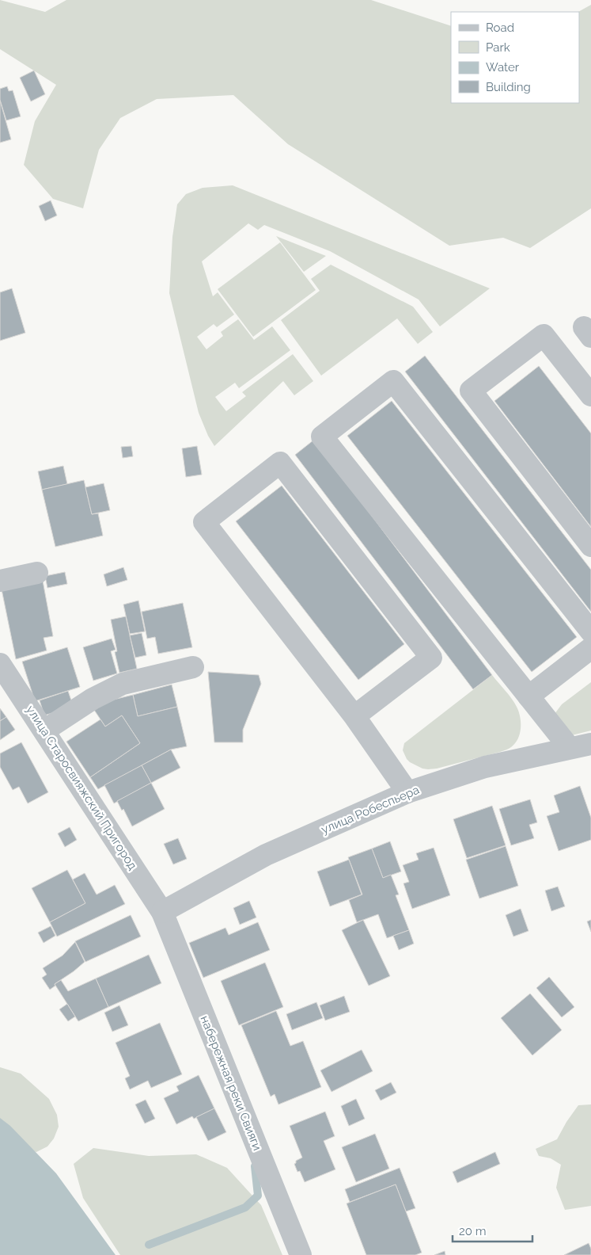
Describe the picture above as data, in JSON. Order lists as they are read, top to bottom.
{
  "streets": {
    "street": ["улица Старосвияжский Пригород", "улица Робеспьера", "набережная реки Свияги"]
  },
  "crossings": [
    ["улица Старосвияжский Пригород", "улица Робеспьера"],
    ["улица Старосвияжский Пригород", "набережная реки Свияги"],
    ["улица Робеспьера", "набережная реки Свияги"]
  ],
  "legend": [
    "Road",
    "Park",
    "Water",
    "Building"
  ],
  "scale_bar": "20 m"
}
